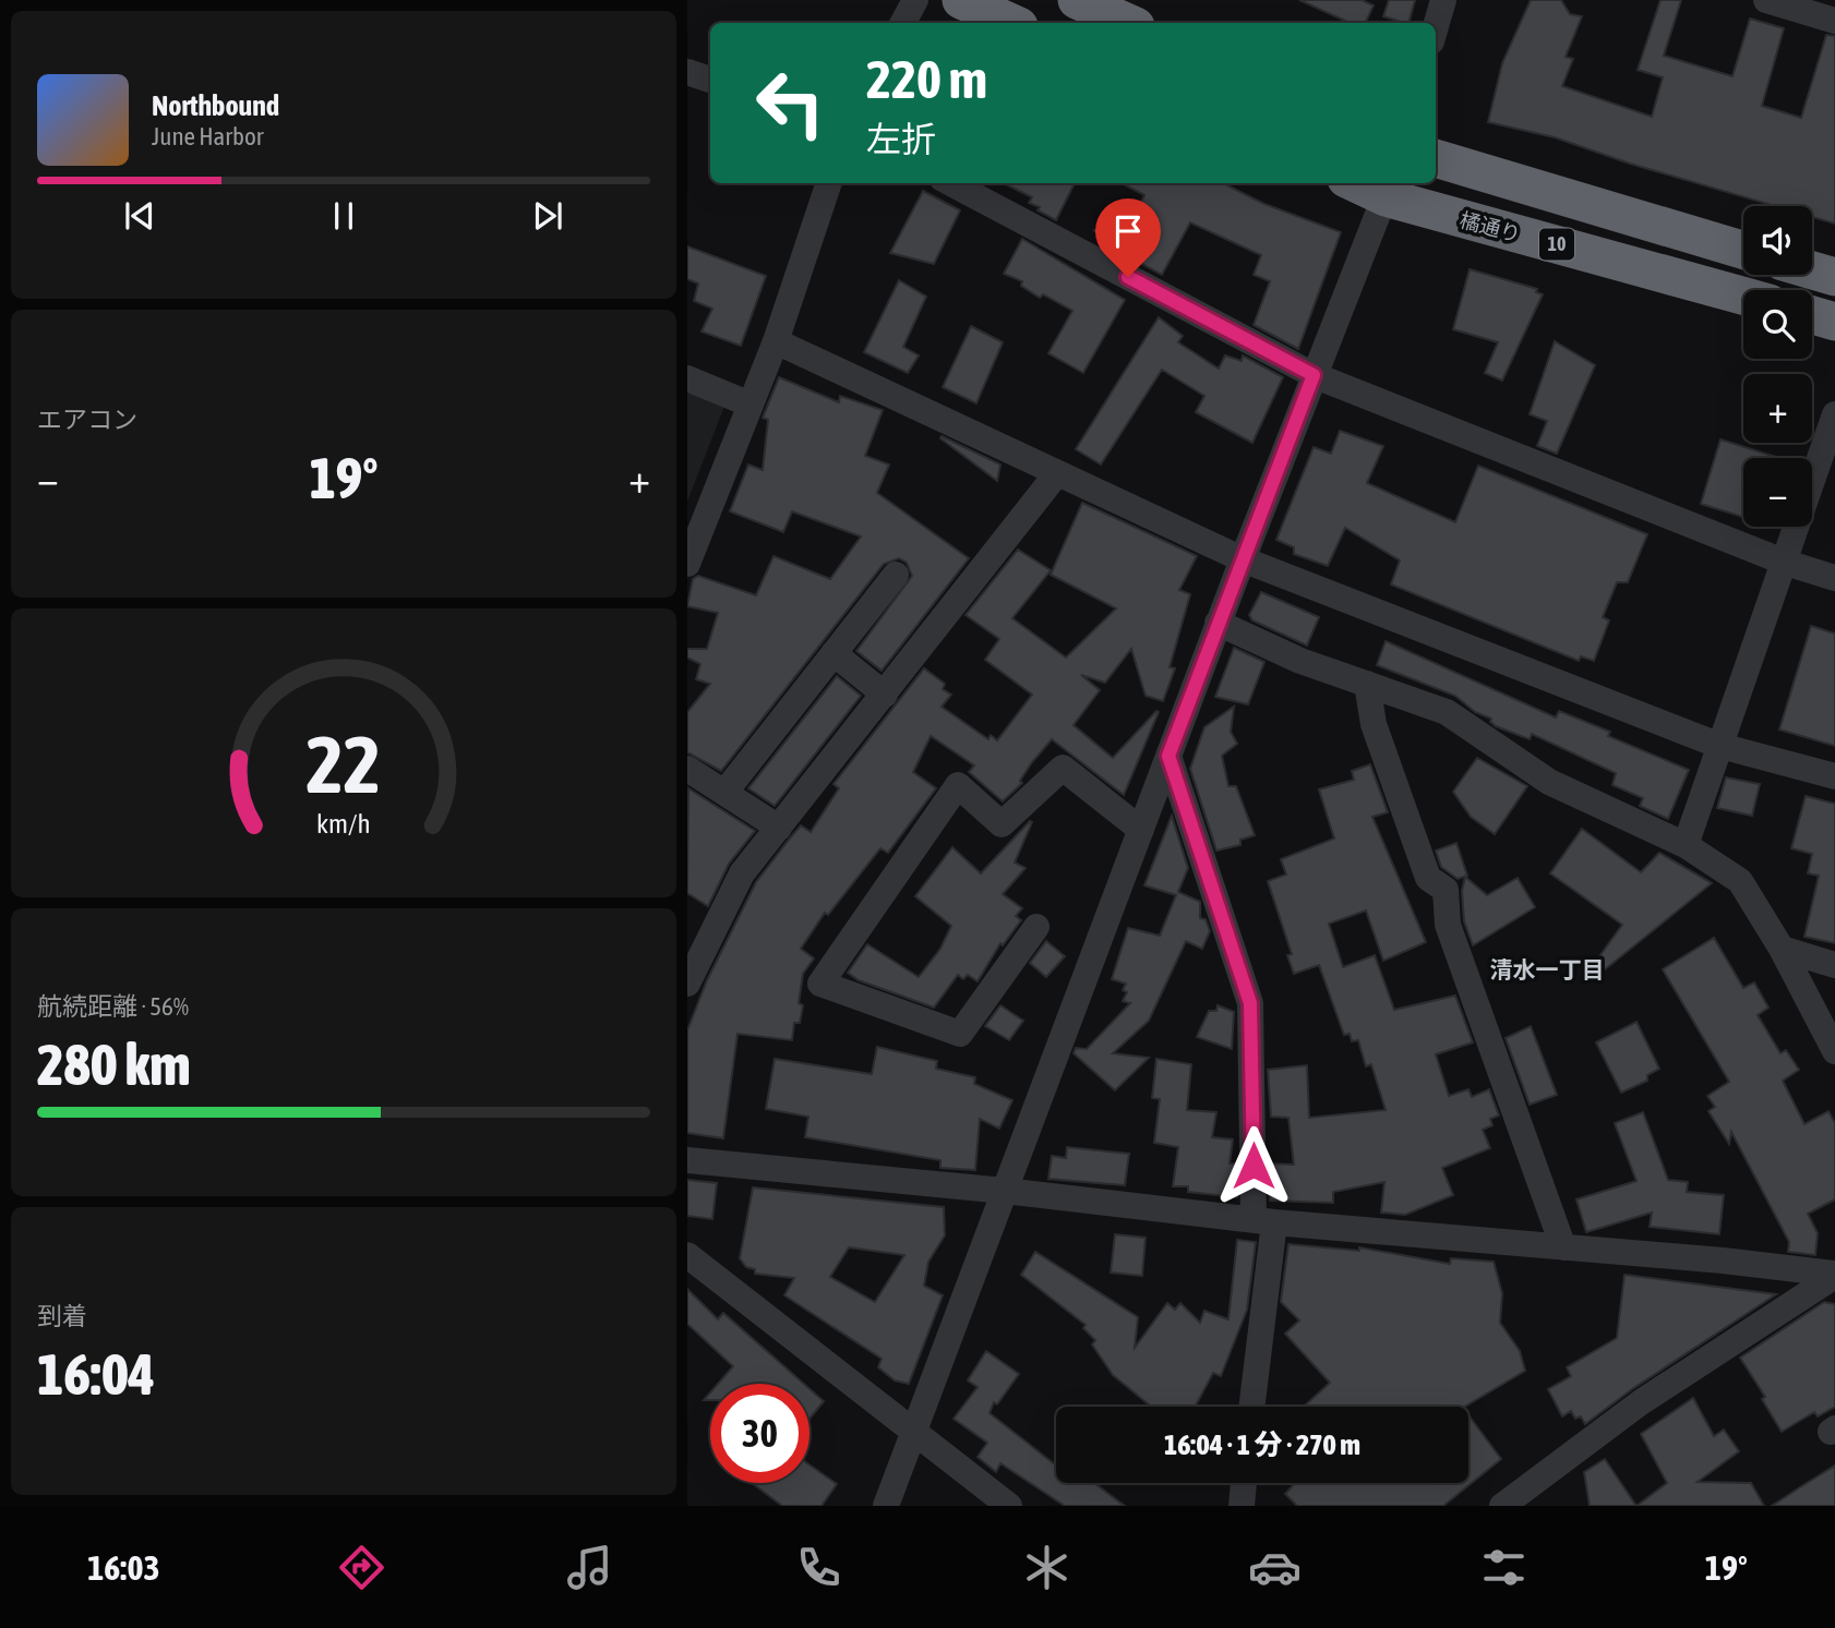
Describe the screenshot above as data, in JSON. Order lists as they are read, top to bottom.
{
  "streets": {
    "highway": ["橘通り", "10"]
  },
  "districts": ["清水一丁目"],
  "page": {
    "turn": ["220 m", "左折"],
    "song": ["Northbound", "June Harbor"],
    "map_buttons": ["+", "−"],
    "tile": [
      "エアコン",
      ["航続距離 · 56%", "280 km"],
      ["到着", "16:04"]
    ],
    "heat": ["−", "19°", "+"],
    "limit": "30",
    "trip": "16:04 · 1 分 · 270 m",
    "tabs": ["16:03", "19°"],
    "gauge": ["22", "km/h"]
  }
}
